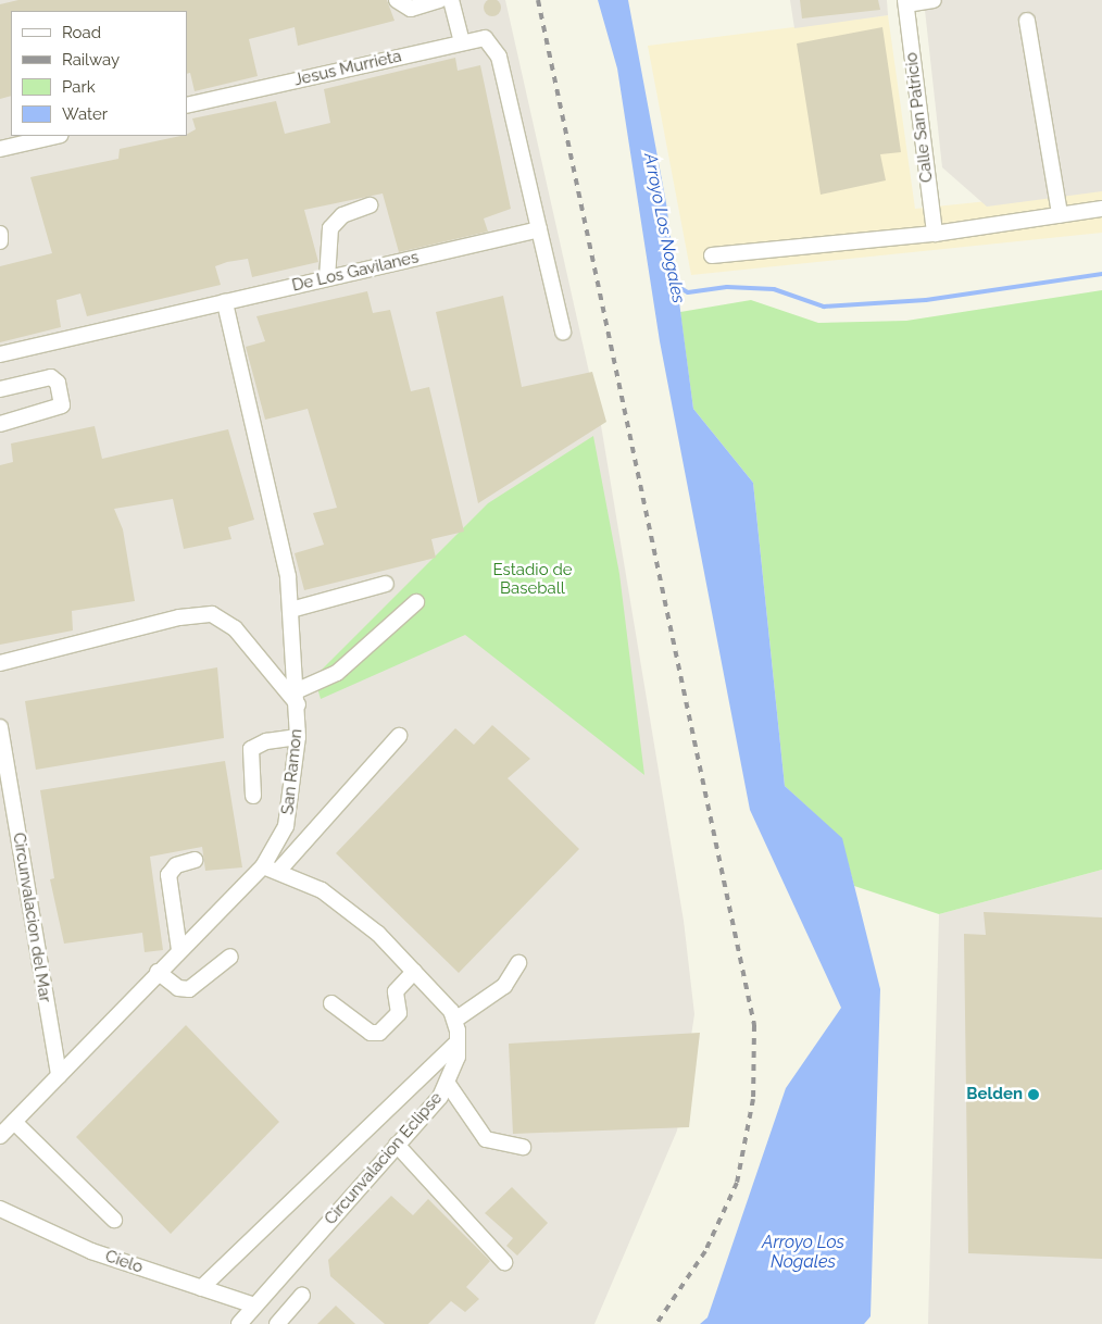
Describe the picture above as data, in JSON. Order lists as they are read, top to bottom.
{
  "streets": {
    "street": [
      "Jesus Murrieta",
      "Calle San Patricio",
      "De Los Gavilanes",
      "San Ramon",
      "Circunvalacion del Mar",
      "Circunvalacion Eclipse",
      "Cielo"
    ]
  },
  "crossings": [
    ["Jesus Murrieta", "De Los Gavilanes"],
    ["De Los Gavilanes", "San Ramon"],
    ["San Ramon", "Circunvalacion del Mar"],
    ["Circunvalacion Eclipse", "Cielo"]
  ],
  "water": ["Arroyo Los Nogales"],
  "parks": ["Estadio de Baseball"],
  "places": ["Belden"],
  "legend": [
    "Road",
    "Railway",
    "Park",
    "Water"
  ]
}
